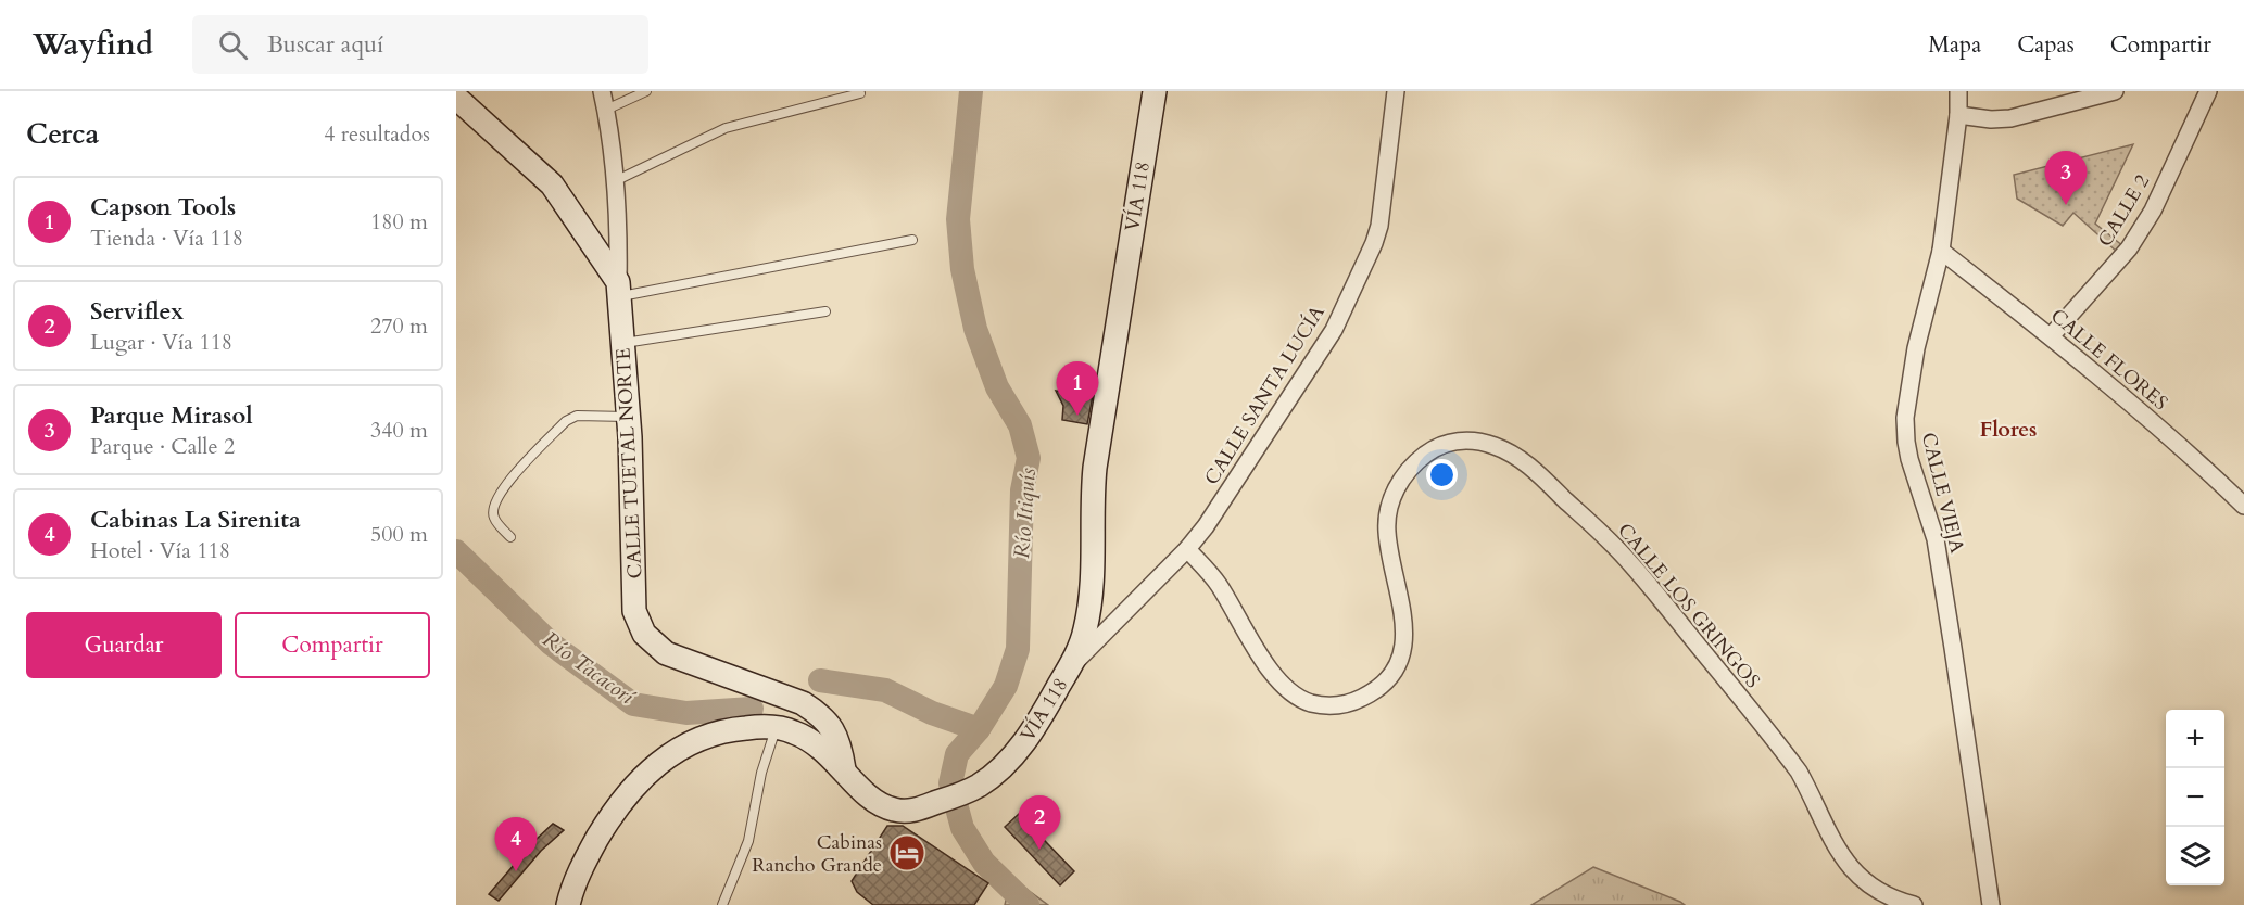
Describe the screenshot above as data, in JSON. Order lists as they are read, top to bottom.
{
  "streets": {
    "main road": ["VÍA 118", "CALLE TUETAL NORTE"],
    "street": [
      "CALLE 2",
      "CALLE FLORES",
      "CALLE SANTA LUCÍA",
      "CALLE VIEJA",
      "CALLE LOS GRINGOS"
    ]
  },
  "crossings": [
    ["VÍA 118", "CALLE SANTA LUCÍA"],
    ["VÍA 118", "CALLE TUETAL NORTE"],
    ["CALLE 2", "CALLE FLORES"],
    ["CALLE FLORES", "CALLE VIEJA"],
    ["CALLE SANTA LUCÍA", "CALLE LOS GRINGOS"]
  ],
  "districts": ["Flores"],
  "water": ["Río Itiquís", "Río Tacacorí"],
  "places": {
    "hotel": ["Cabinas Rancho Grande"]
  },
  "page": {
    "header": "Wayfind",
    "search": "Buscar aquí",
    "nav": ["Mapa", "Capas", "Compartir"],
    "heading": ["Cerca", "4 resultados"],
    "pins": [
      "3",
      "1",
      "2",
      "4"
    ],
    "list": [
      {
        "mark": "1",
        "name": "Capson Tools",
        "note": "Tienda · Vía 118",
        "value": "180 m"
      },
      {
        "mark": "2",
        "name": "Serviflex",
        "note": "Lugar · Vía 118",
        "value": "270 m"
      },
      {
        "mark": "3",
        "name": "Parque Mirasol",
        "note": "Parque · Calle 2",
        "value": "340 m"
      },
      {
        "mark": "4",
        "name": "Cabinas La Sirenita",
        "note": "Hotel · Vía 118",
        "value": "500 m"
      }
    ],
    "buttons": ["Guardar", "Compartir"],
    "map_buttons": ["+", "−"]
  }
}
